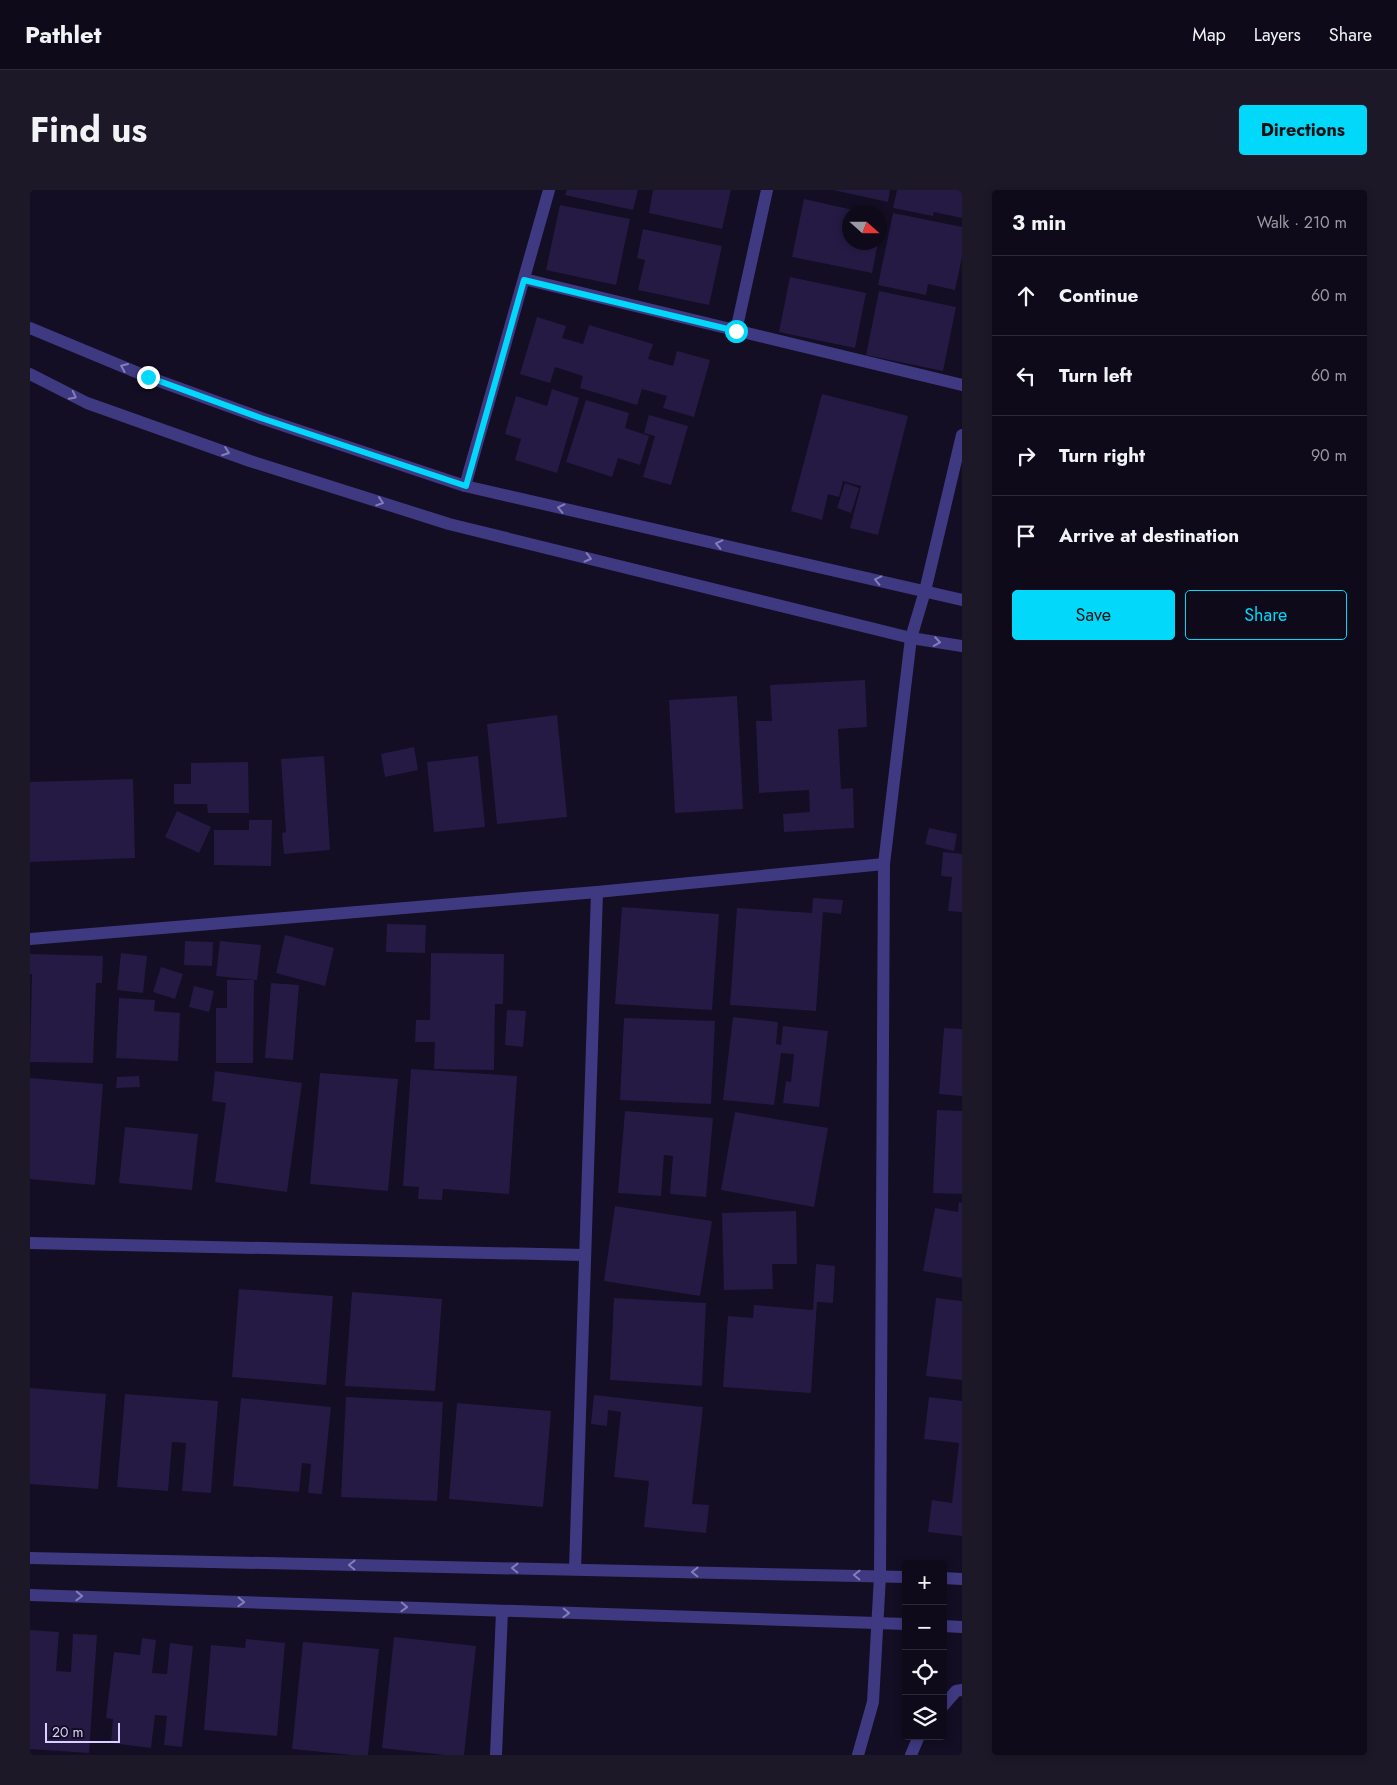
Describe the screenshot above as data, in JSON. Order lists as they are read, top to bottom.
{
  "scale_bar": "20 m",
  "north": "right",
  "page": {
    "header": "Pathlet",
    "nav": ["Map", "Layers", "Share"],
    "title": "Find us",
    "buttons": [
      "Directions",
      ["Save", "Share"]
    ],
    "heading": ["3 min", "Walk · 210 m"],
    "list": [
      ["Continue", "60 m"],
      ["Turn left", "60 m"],
      ["Turn right", "90 m"],
      "Arrive at destination"
    ],
    "map_buttons": ["+", "−"],
    "scale": "20 m"
  }
}
